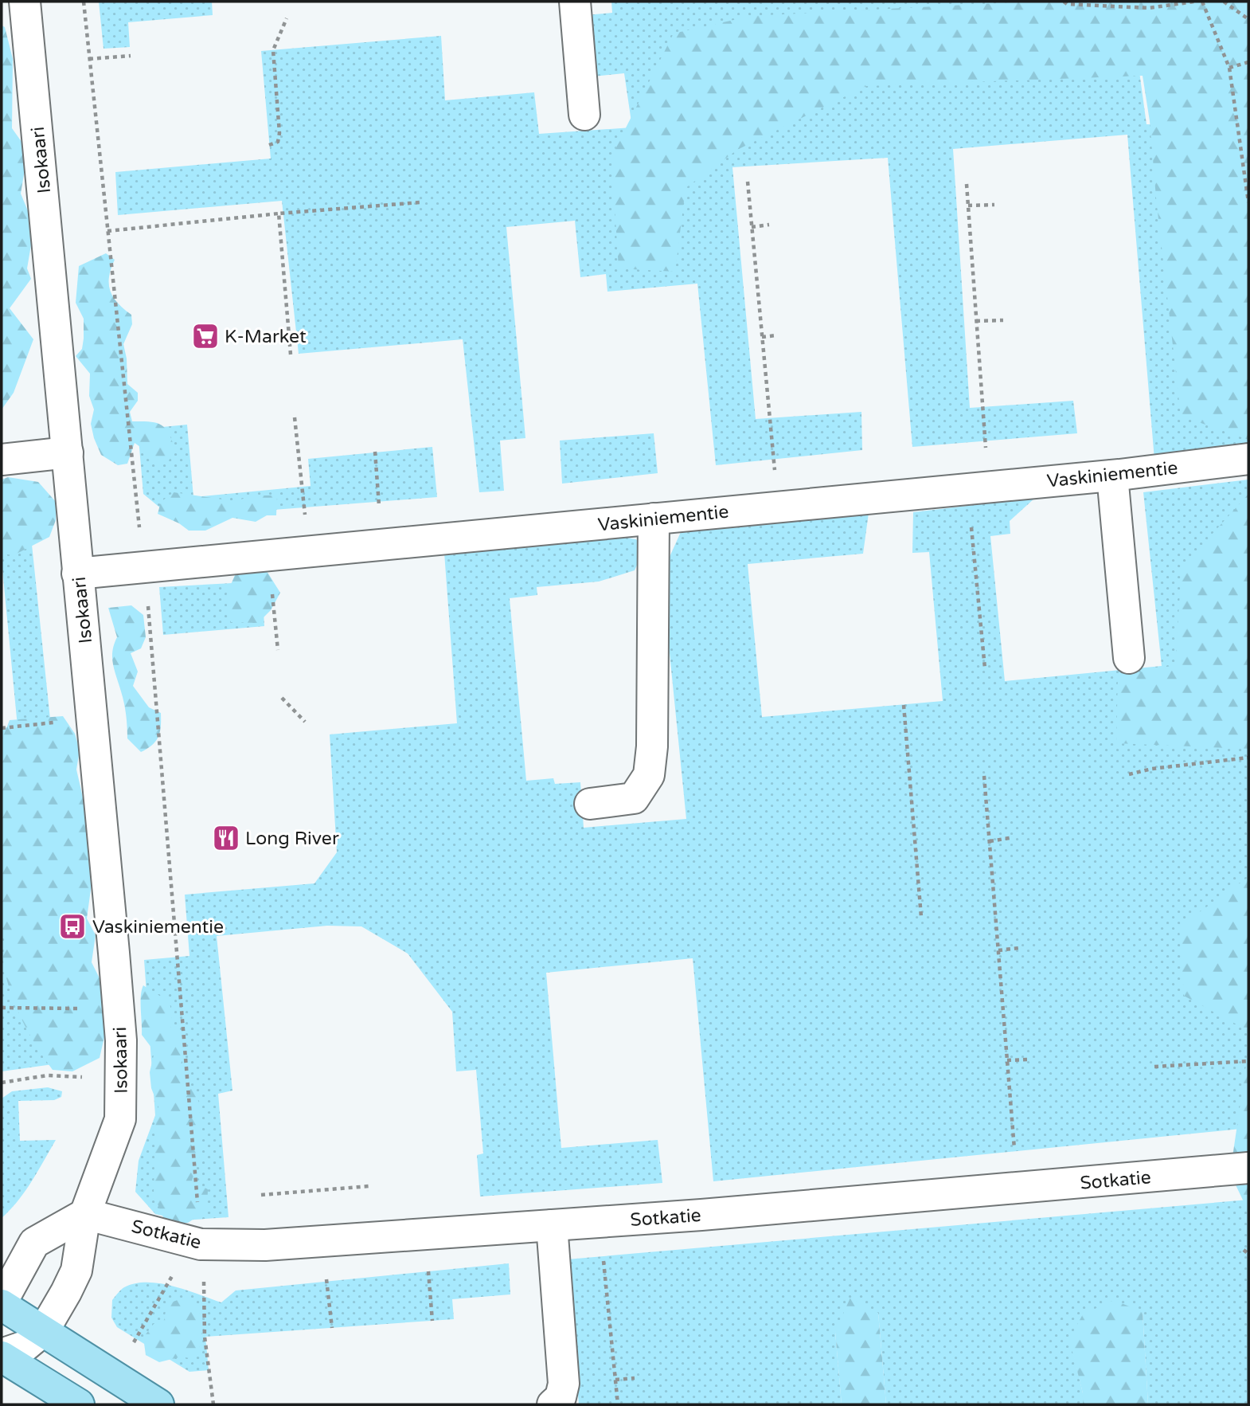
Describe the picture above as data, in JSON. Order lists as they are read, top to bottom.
{
  "streets": {
    "street": ["Isokaari", "Vaskiniementie", "Sotkatie"]
  },
  "crossings": [
    ["Isokaari", "Vaskiniementie"],
    ["Isokaari", "Sotkatie"]
  ],
  "places": {
    "supermarket": ["K-Market"],
    "restaurant": ["Long River"],
    "bus stop": ["Vaskiniementie"]
  }
}
